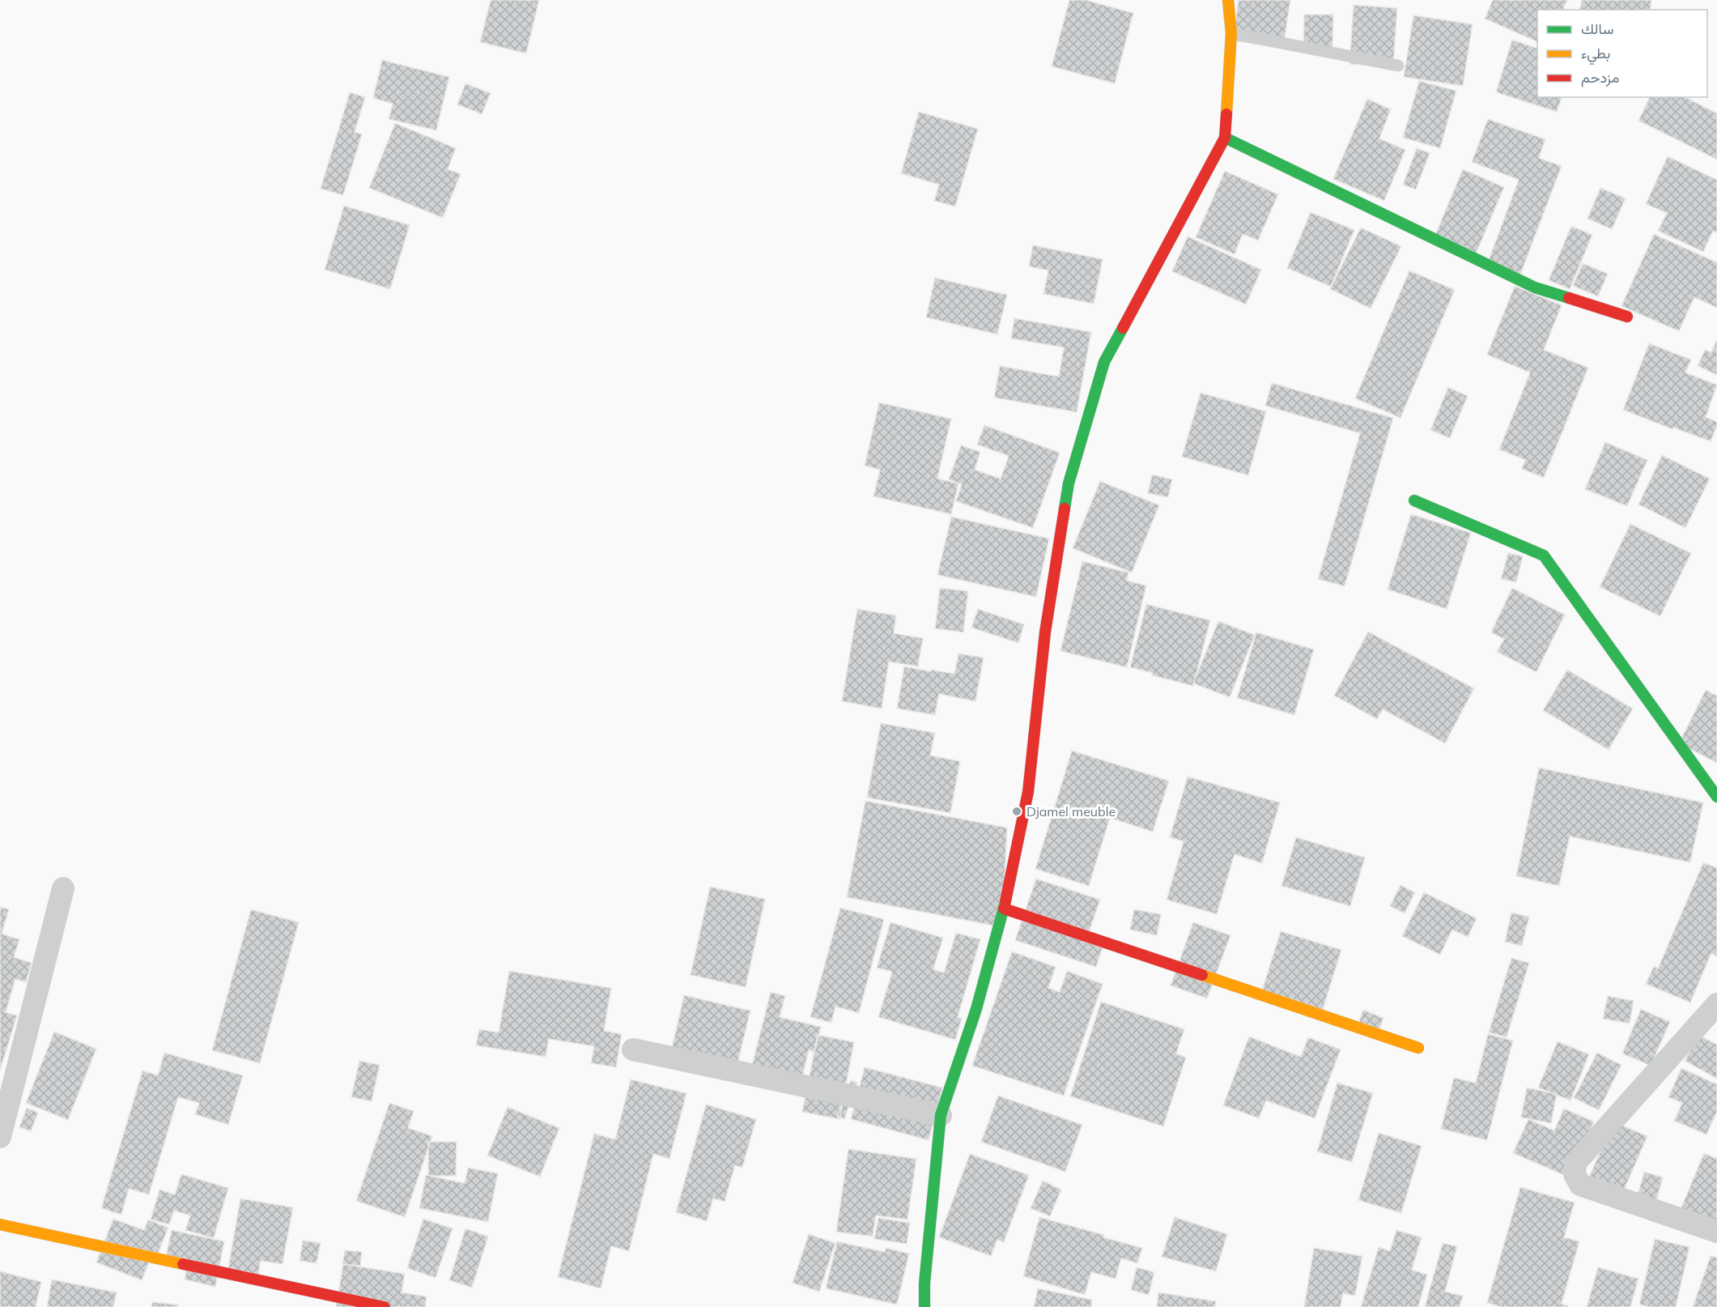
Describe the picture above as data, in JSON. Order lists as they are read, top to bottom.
{
  "places": ["Djamel meuble"],
  "legend": ["سالك", "بطيء", "مزدحم"]
}
